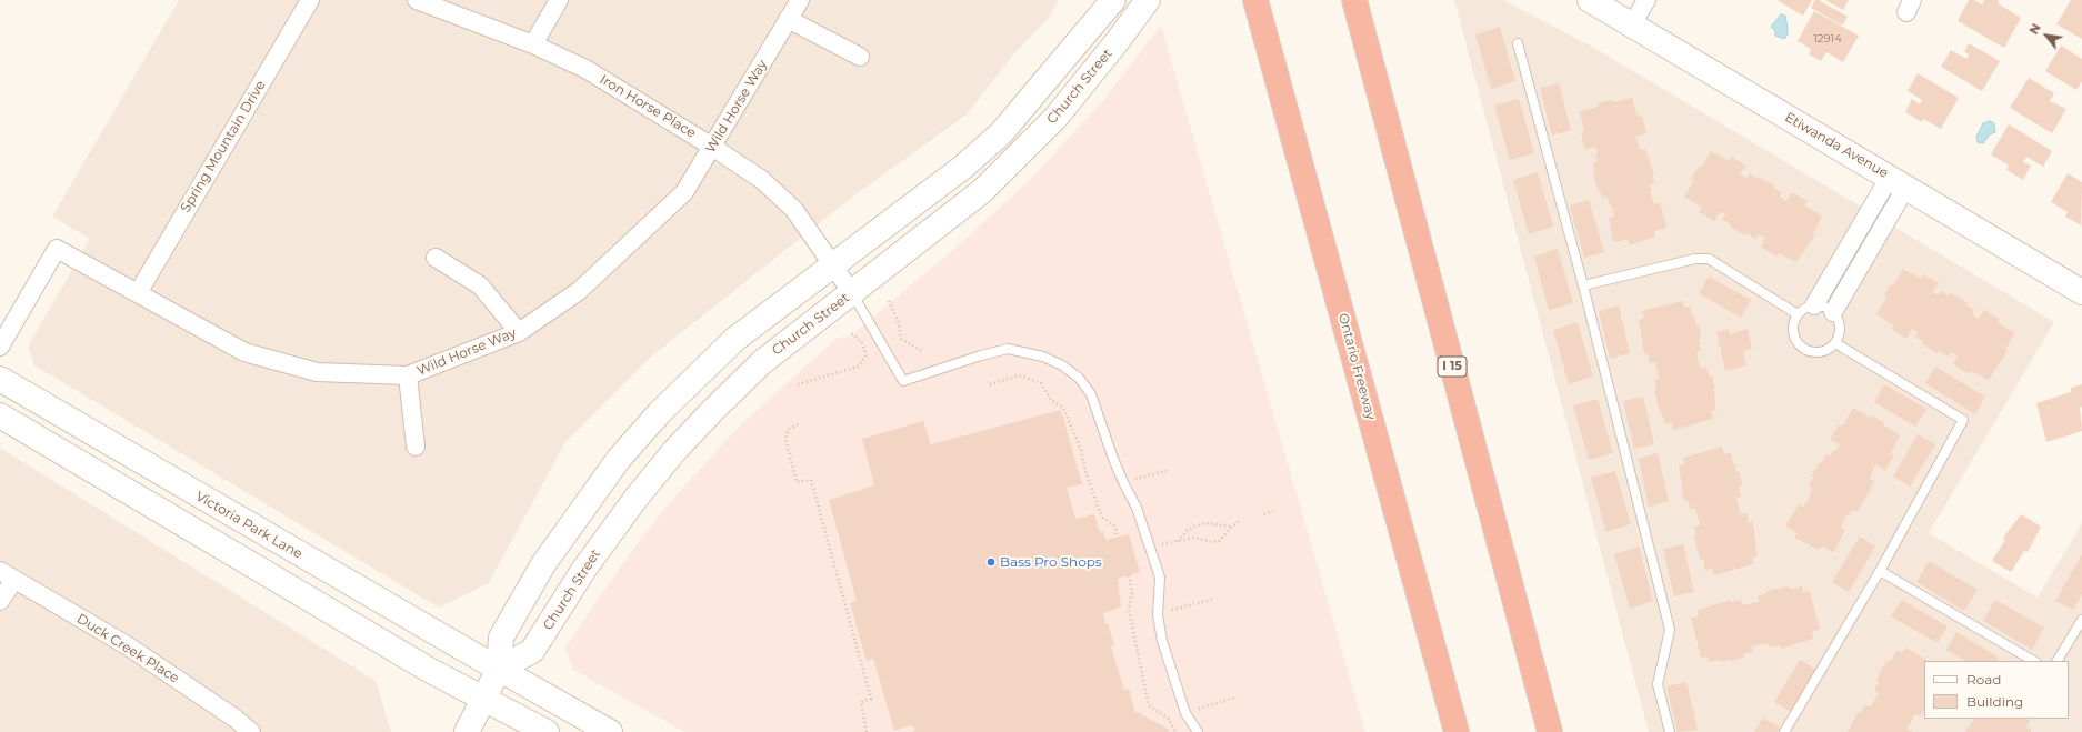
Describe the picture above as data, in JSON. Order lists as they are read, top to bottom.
{
  "streets": {
    "highway": ["Ontario Freeway", "I 15"],
    "main road": ["Church Street", "Etiwanda Avenue", "Victoria Park Lane"],
    "street": [
      "Iron Horse Place",
      "Wild Horse Way",
      "Spring Mountain Drive",
      "Duck Creek Place"
    ]
  },
  "crossings": [
    ["Church Street", "Iron Horse Place"],
    ["Church Street", "Victoria Park Lane"],
    ["Iron Horse Place", "Wild Horse Way"],
    ["Wild Horse Way", "Spring Mountain Drive"]
  ],
  "places": ["Bass Pro Shops"],
  "house_numbers": ["12914"],
  "legend": ["Road", "Building"],
  "north": "top left"
}
